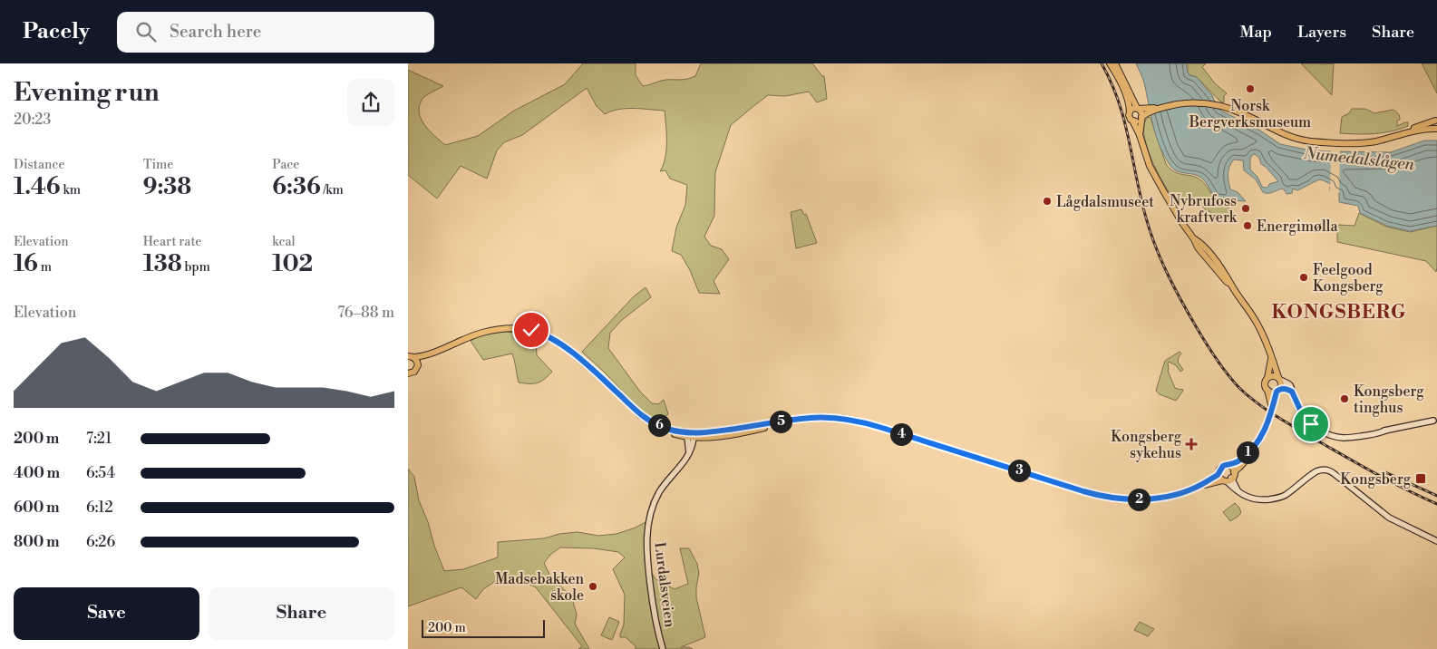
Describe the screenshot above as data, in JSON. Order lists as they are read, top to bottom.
{
  "streets": {
    "main road": ["Lurdalsveien"]
  },
  "districts": ["KONGSBERG"],
  "water": ["Numedalslågen"],
  "places": {
    "other": [
      "Norsk Bergverksmuseum",
      "Lågdalsmuseet",
      "Nybrufoss kraftverk",
      "Energimølla",
      "Feelgood Kongsberg",
      "Kongsberg tinghus",
      "Madsebakken skole"
    ],
    "health": ["Kongsberg sykehus"],
    "transit": ["Kongsberg"]
  },
  "scale_bar": "200 m",
  "page": {
    "header": "Pacely",
    "search": "Search here",
    "nav": ["Map", "Layers", "Share"],
    "heading": ["Evening run", "20:23"],
    "stats": [
      ["Distance", "1.46 km"],
      ["Time", "9:38"],
      ["Pace", "6:36 /km"],
      ["Elevation", "16 m"],
      ["Heart rate", "138 bpm"],
      ["kcal", "102"]
    ],
    "chart": ["Elevation", "76–88 m"],
    "pins": [
      "5",
      "6",
      "4",
      "1",
      "3",
      "2"
    ],
    "list": [
      {
        "name": "200 m",
        "note": "7:21"
      },
      {
        "name": "400 m",
        "note": "6:54"
      },
      {
        "name": "600 m",
        "note": "6:12"
      },
      {
        "name": "800 m",
        "note": "6:26"
      }
    ],
    "buttons": ["Save", "Share"],
    "scale": "200 m"
  }
}
